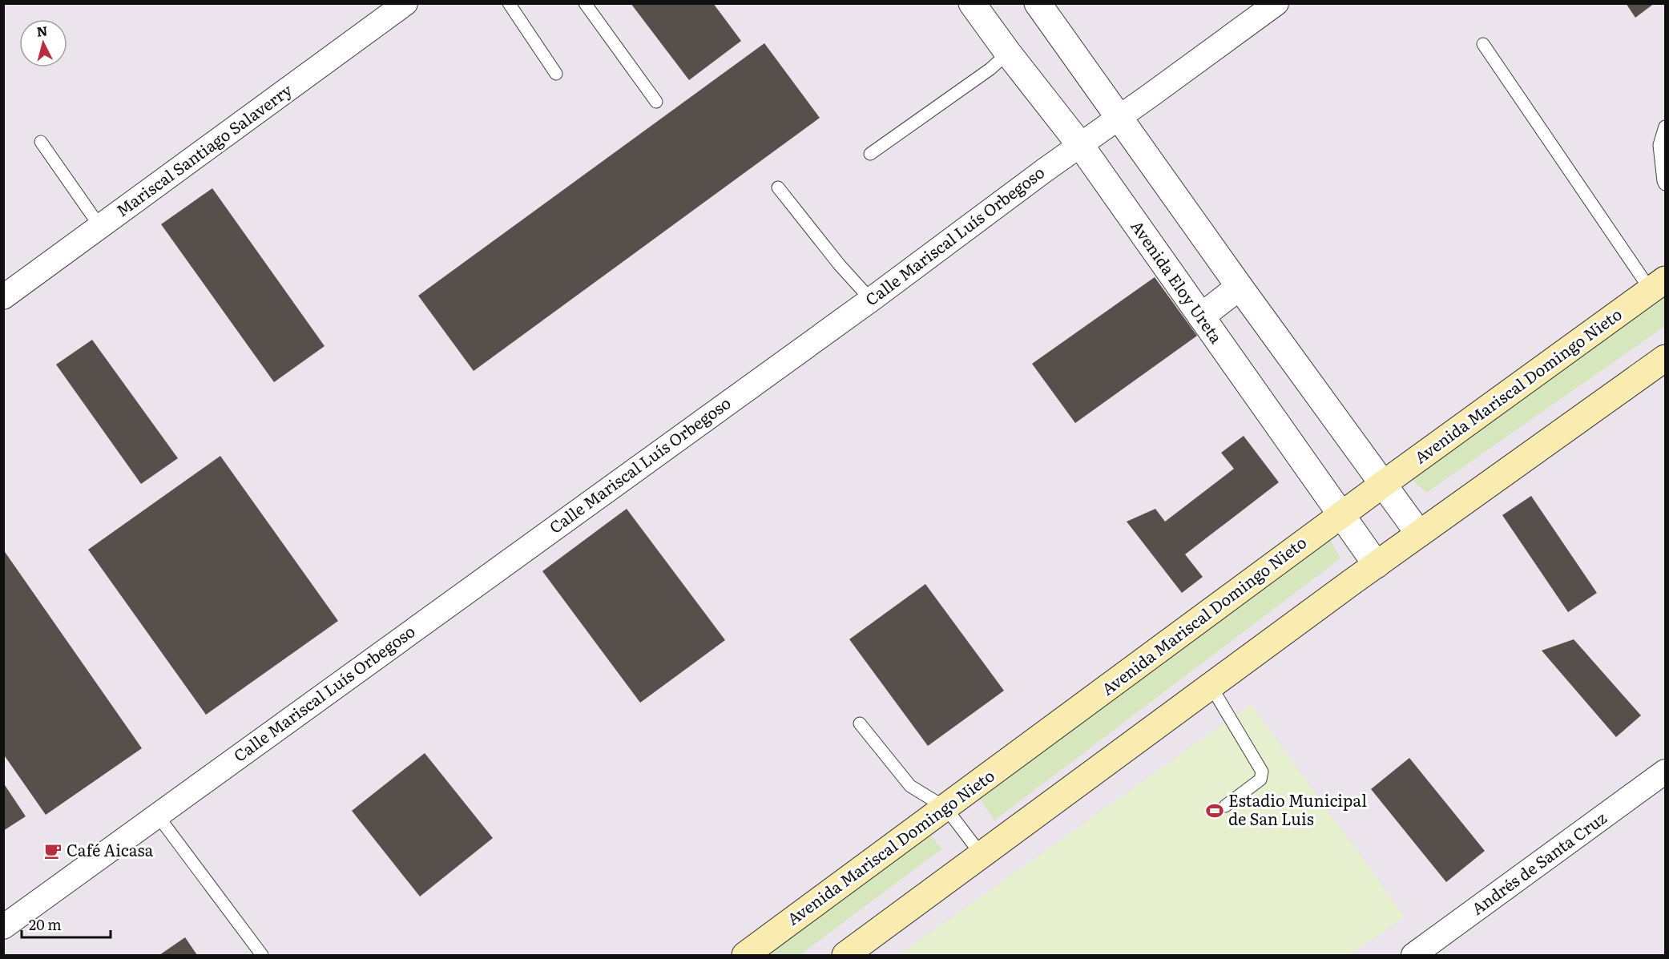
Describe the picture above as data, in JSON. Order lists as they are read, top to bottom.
{
  "streets": {
    "main road": ["Avenida Mariscal Domingo Nieto"],
    "street": [
      "Mariscal Santiago Salaverry",
      "Calle Mariscal Luís Orbegoso",
      "Avenida Eloy Ureta",
      "Andrés de Santa Cruz"
    ]
  },
  "crossings": [
    ["Calle Mariscal Luís Orbegoso", "Avenida Eloy Ureta"],
    ["Avenida Eloy Ureta", "Avenida Mariscal Domingo Nieto"]
  ],
  "places": {
    "sports": ["Estadio Municipal de San Luis"],
    "cafe": ["Café Aicasa"]
  },
  "scale_bar": "20 m",
  "north": "top"
}
